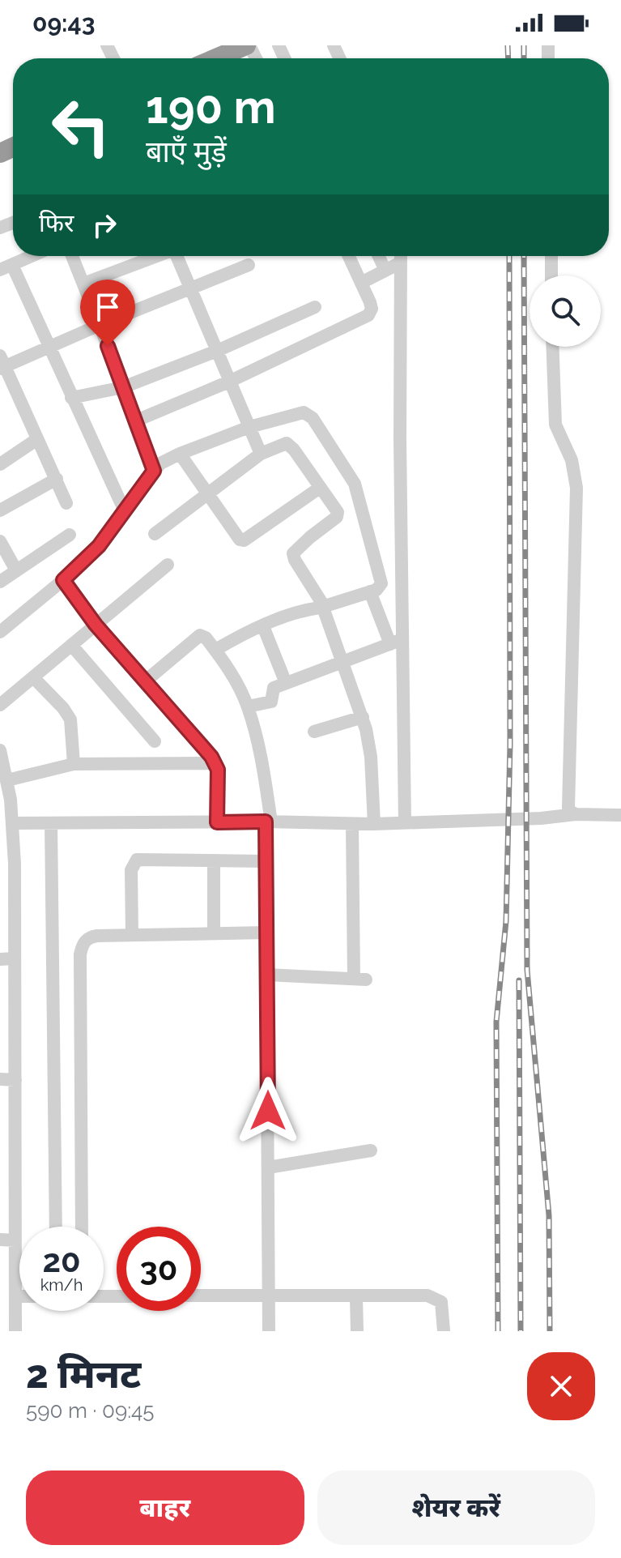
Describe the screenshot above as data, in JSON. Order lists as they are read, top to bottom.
{
  "page": {
    "status": "09:43",
    "turn": ["190 m", "बाएँ मुड़ें"],
    "then": "फिर",
    "speed": "20 km/h",
    "limit": "30",
    "heading": ["2 मिनट", "590 m · 09:45"],
    "buttons": ["बाहर", "शेयर करें"]
  }
}
